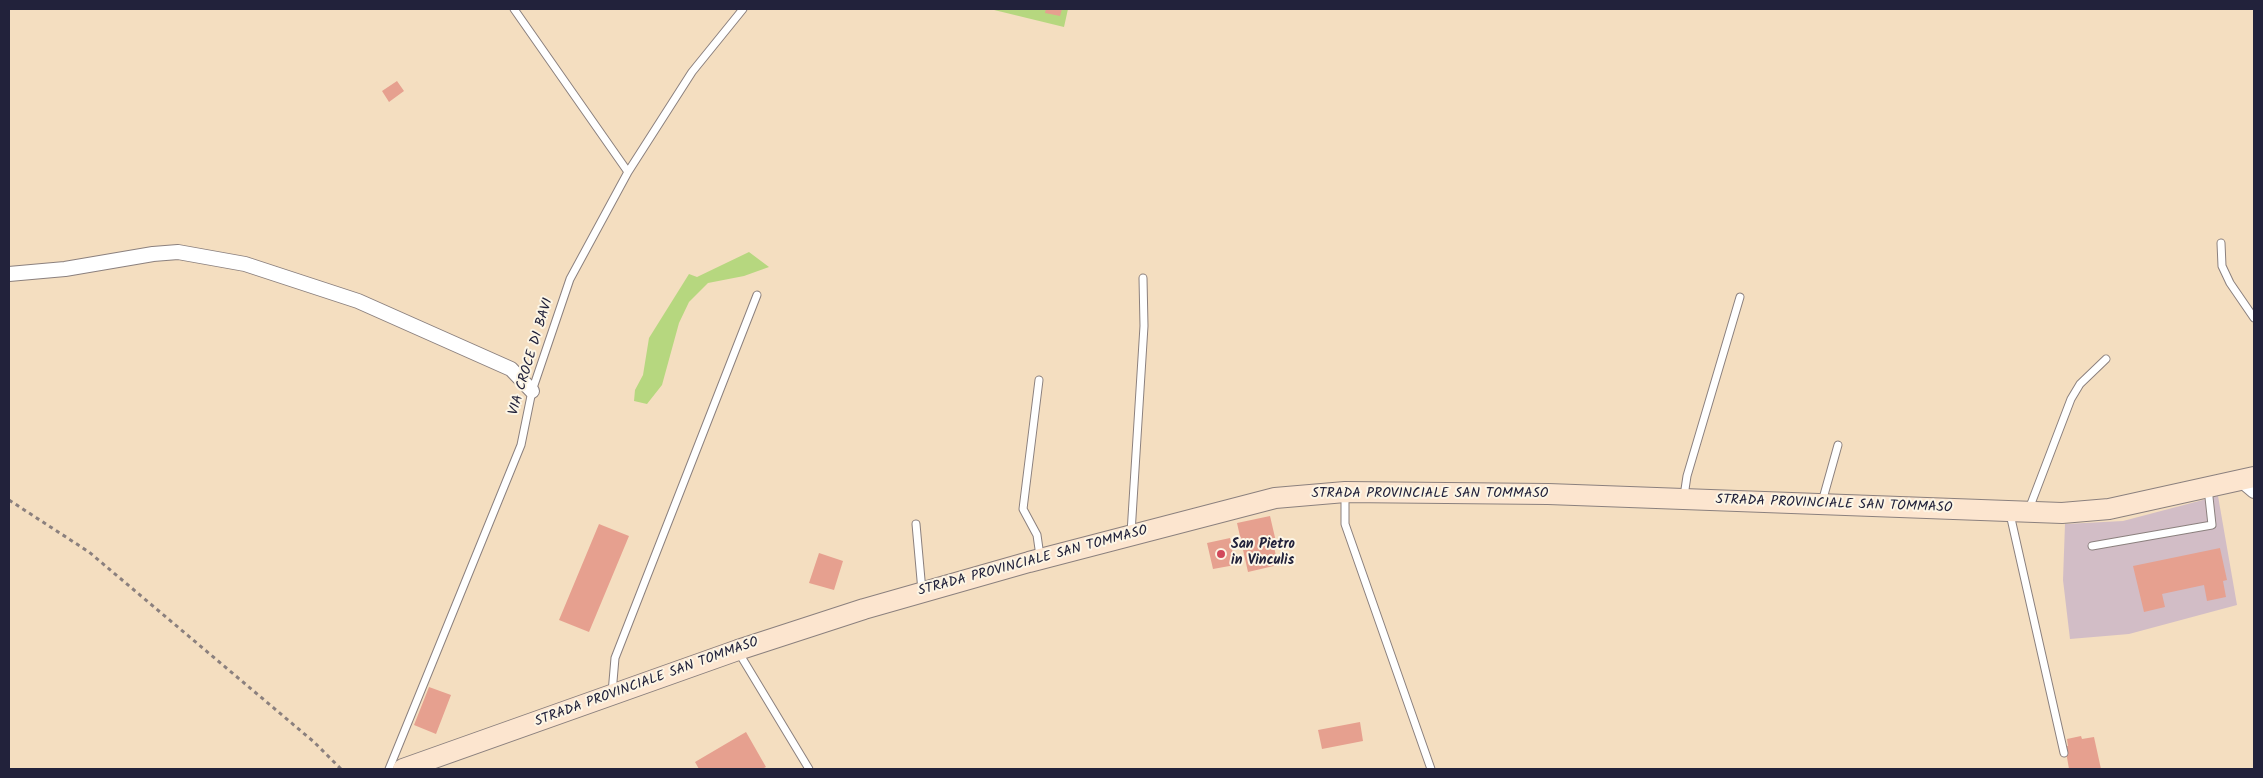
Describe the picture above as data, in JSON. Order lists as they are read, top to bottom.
{
  "streets": {
    "street": ["STRADA PROVINCIALE SAN TOMMASO"],
    "lane": ["VIA CROCE DI BAVI"]
  },
  "places": ["San Pietro in Vinculis"]
}
